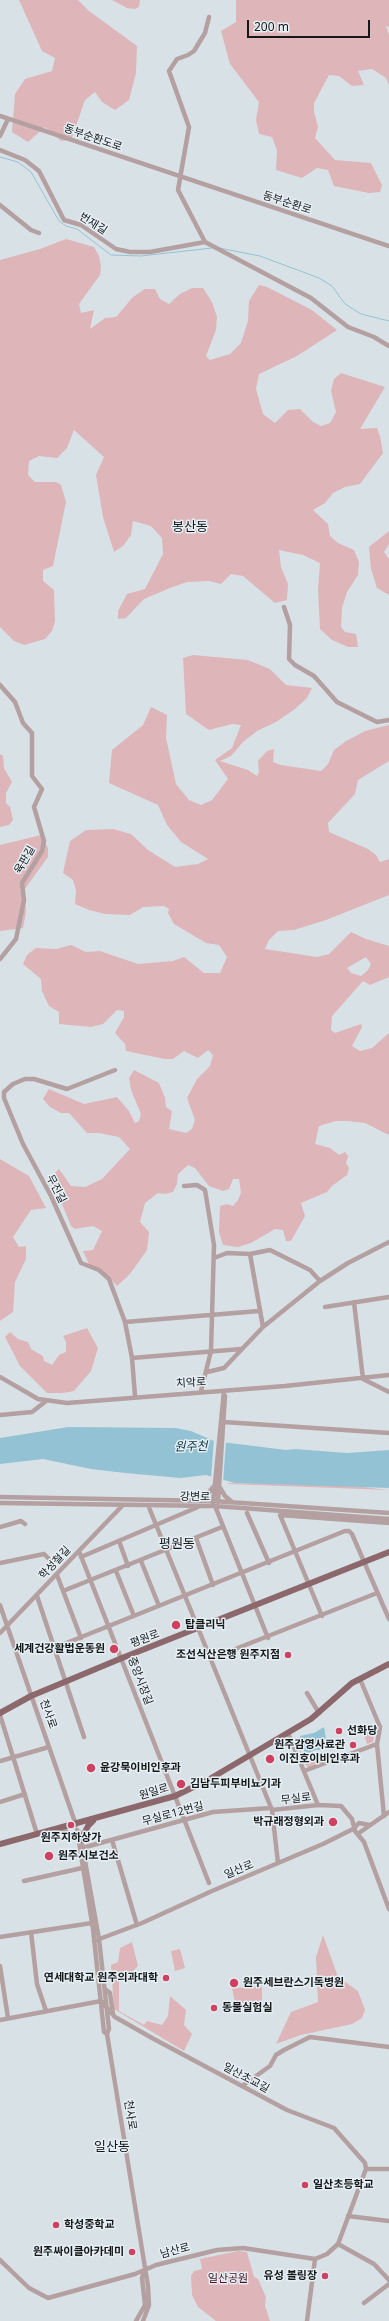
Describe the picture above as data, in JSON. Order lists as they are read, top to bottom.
{
  "streets": {
    "main road": ["평원로", "원일로"],
    "street": [
      "동부순환도로",
      "동부순환로",
      "번재길",
      "육판길",
      "무진길",
      "치악로",
      "강변로",
      "학성철길",
      "중앙시장길",
      "천사로",
      "무실로",
      "무실로12번길",
      "일산로",
      "일산초교길",
      "남산로"
    ]
  },
  "crossings": [
    ["동부순환도로", "동부순환로"],
    ["무진길", "치악로"],
    ["강변로", "학성철길"],
    ["강변로", "무실로"],
    ["학성철길", "중앙시장길"],
    ["학성철길", "천사로"],
    ["평원로", "중앙시장길"],
    ["평원로", "천사로"],
    ["평원로", "무실로"],
    ["중앙시장길", "원일로"],
    ["중앙시장길", "무실로12번길"],
    ["천사로", "원일로"],
    ["천사로", "무실로12번길"],
    ["천사로", "일산로"],
    ["천사로", "일산초교길"],
    ["천사로", "남산로"],
    ["원일로", "무실로"],
    ["무실로", "무실로12번길"]
  ],
  "districts": ["봉산동", "평원동", "일산동"],
  "water": ["원주천"],
  "parks": ["일산공원"],
  "places": [
    "탑클리닉",
    "세계건강활법운동원",
    "조선식산은행 원주지점",
    "선화당",
    "원주감영사료관",
    "이진호이비인후과",
    "윤강묵이비인후과",
    "김남두피부비뇨기과",
    "박규래정형외과",
    "원주지하상가",
    "원주시보건소",
    "연세대학교 원주의과대학",
    "원주세브란스기독병원",
    "동물실험실",
    "일산초등학교",
    "학성중학교",
    "원주싸이클아카데미",
    "유성 볼링장"
  ],
  "scale_bar": "200 m"
}
